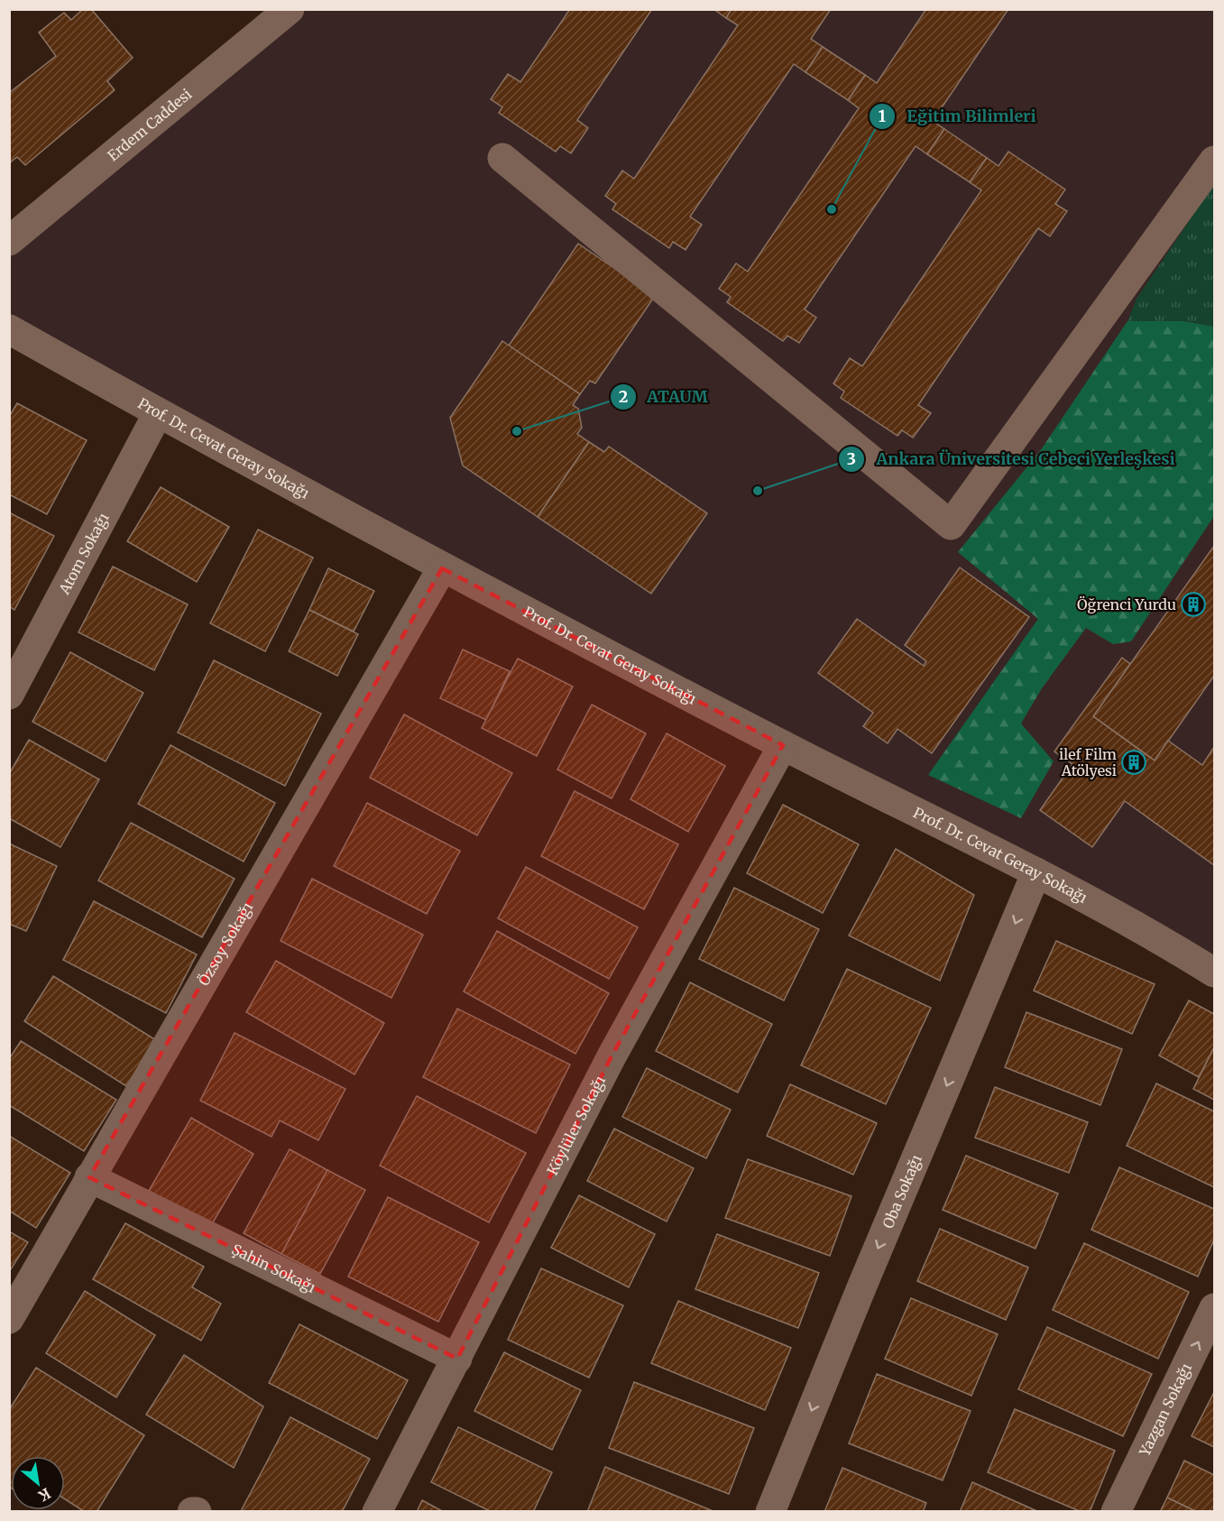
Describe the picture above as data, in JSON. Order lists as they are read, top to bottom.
{
  "streets": {
    "street": [
      "Erdem Caddesi",
      "Prof. Dr. Cevat Geray Sokağı",
      "Atom Sokağı",
      "Özsoy Sokağı",
      "Köylüler Sokağı",
      "Oba Sokağı",
      "Şahin Sokağı",
      "Yazgan Sokağı"
    ]
  },
  "crossings": [
    ["Prof. Dr. Cevat Geray Sokağı", "Atom Sokağı"],
    ["Prof. Dr. Cevat Geray Sokağı", "Özsoy Sokağı"],
    ["Prof. Dr. Cevat Geray Sokağı", "Köylüler Sokağı"],
    ["Prof. Dr. Cevat Geray Sokağı", "Oba Sokağı"],
    ["Özsoy Sokağı", "Şahin Sokağı"],
    ["Köylüler Sokağı", "Şahin Sokağı"]
  ],
  "one_way": ["Oba Sokağı", "Yazgan Sokağı"],
  "places": {
    "other": ["Eğitim Bilimleri", "ATAUM", "Ankara Üniversitesi Cebeci Yerleşkesi"],
    "building": ["Öğrenci Yurdu", "ilef Film Atölyesi"]
  },
  "north": "bottom right"
}
